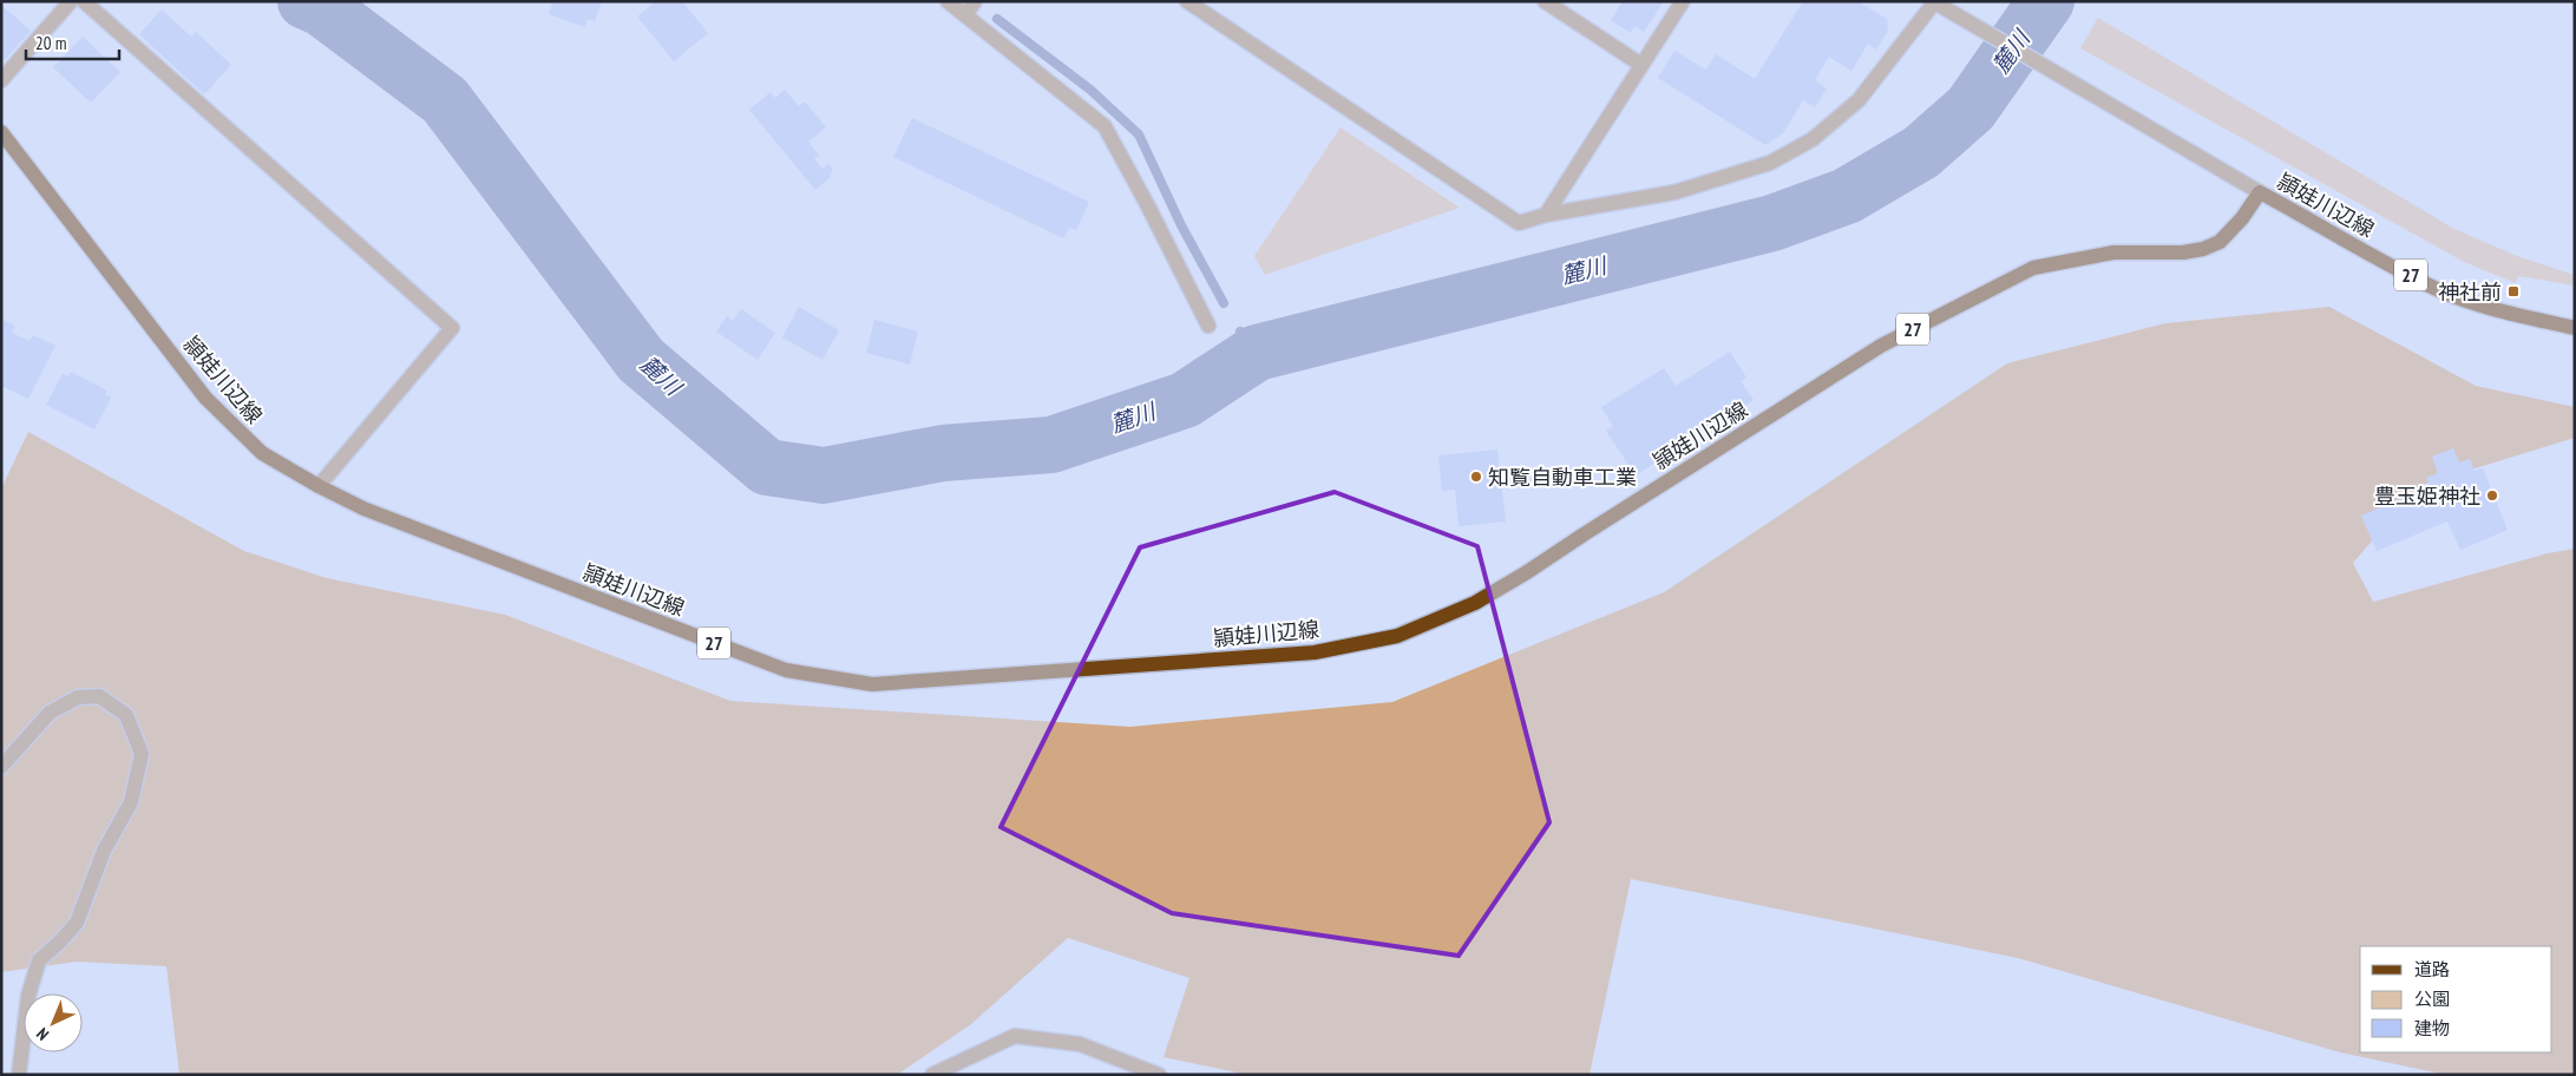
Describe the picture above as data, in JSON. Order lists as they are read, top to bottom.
{
  "streets": {
    "main road": ["頴娃川辺線", "27"]
  },
  "water": ["麓川"],
  "places": {
    "transit": ["神社前"],
    "other": ["知覧自動車工業", "豊玉姫神社"]
  },
  "legend": ["道路", "公園", "建物"],
  "scale_bar": "20 m",
  "north": "bottom left"
}
